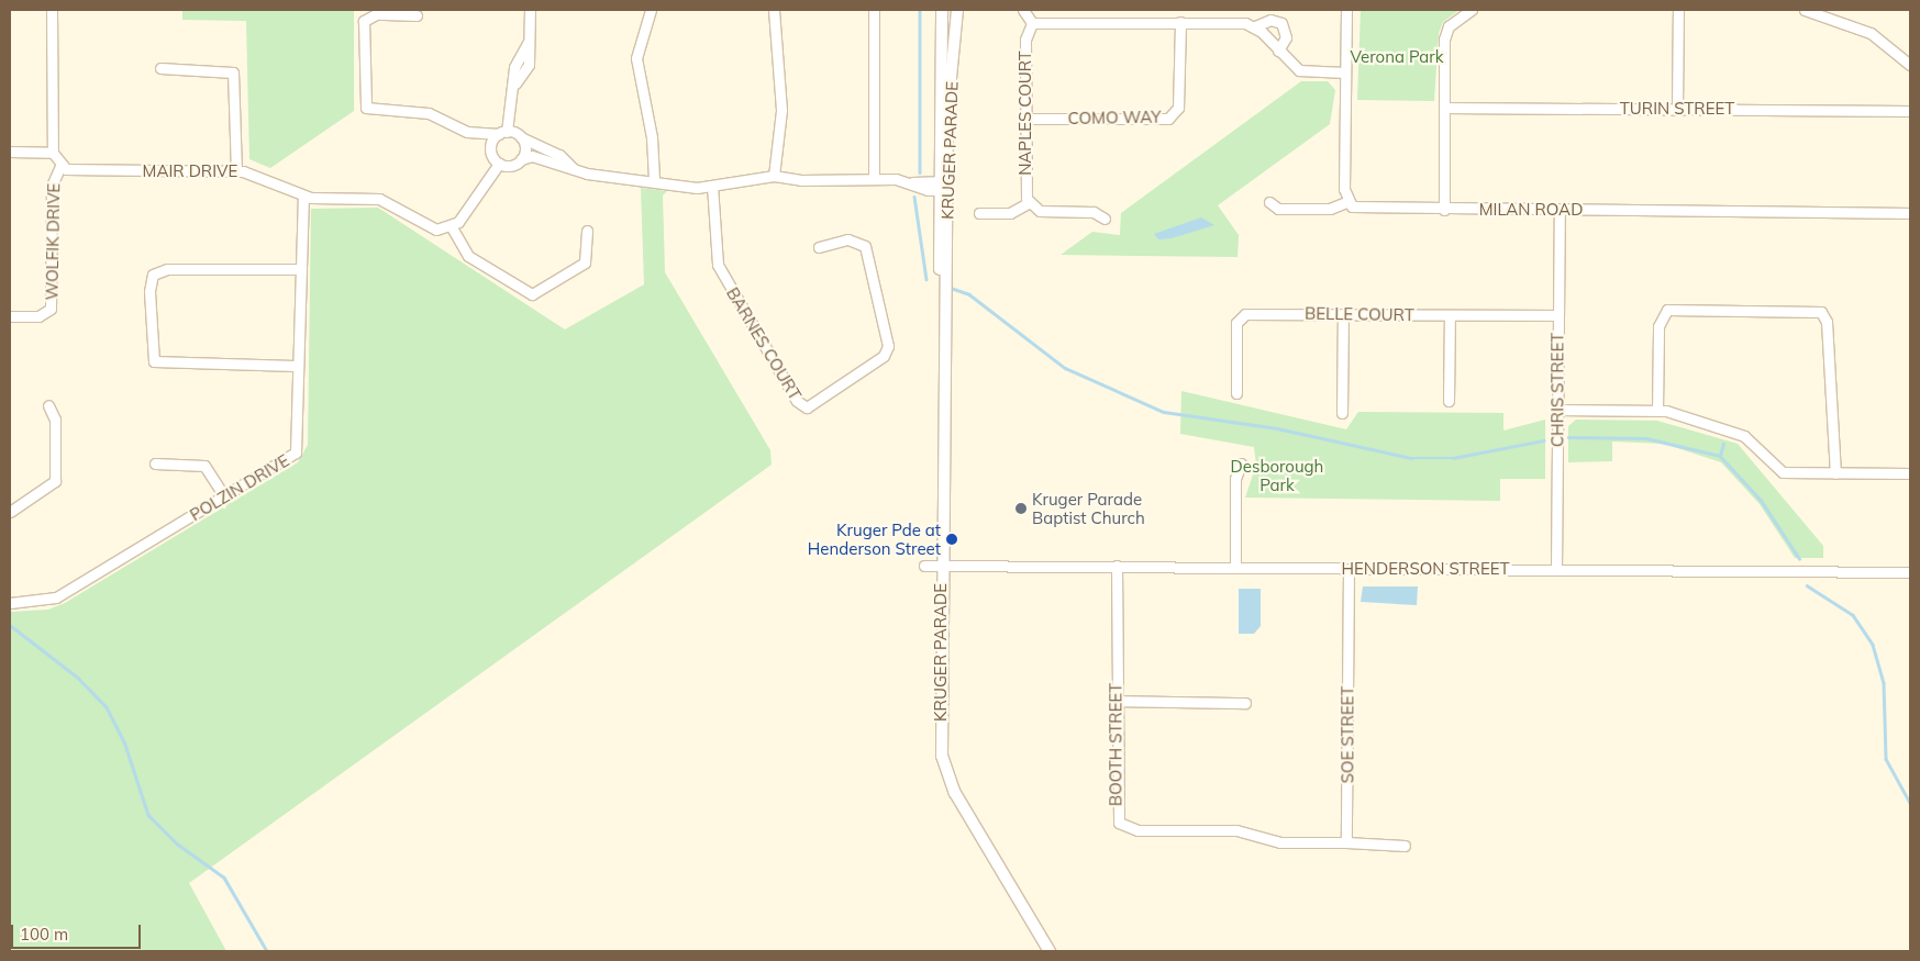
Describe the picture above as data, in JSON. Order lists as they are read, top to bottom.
{
  "streets": {
    "street": [
      "TURIN STREET",
      "NAPLES COURT",
      "COMO WAY",
      "KRUGER PARADE",
      "MAIR DRIVE",
      "MILAN ROAD",
      "WOLFIK DRIVE",
      "BELLE COURT",
      "BARNES COURT",
      "CHRIS STREET",
      "POLZIN DRIVE",
      "HENDERSON STREET",
      "SOE STREET",
      "BOOTH STREET"
    ]
  },
  "crossings": [
    ["NAPLES COURT", "COMO WAY"],
    ["KRUGER PARADE", "HENDERSON STREET"],
    ["MAIR DRIVE", "WOLFIK DRIVE"],
    ["MAIR DRIVE", "POLZIN DRIVE"],
    ["MILAN ROAD", "CHRIS STREET"],
    ["BELLE COURT", "CHRIS STREET"],
    ["CHRIS STREET", "HENDERSON STREET"],
    ["HENDERSON STREET", "SOE STREET"],
    ["HENDERSON STREET", "BOOTH STREET"],
    ["SOE STREET", "BOOTH STREET"]
  ],
  "parks": ["Verona Park", "Desborough Park"],
  "places": ["Kruger Parade Baptist Church", "Kruger Pde at Henderson Street"],
  "scale_bar": "100 m"
}
